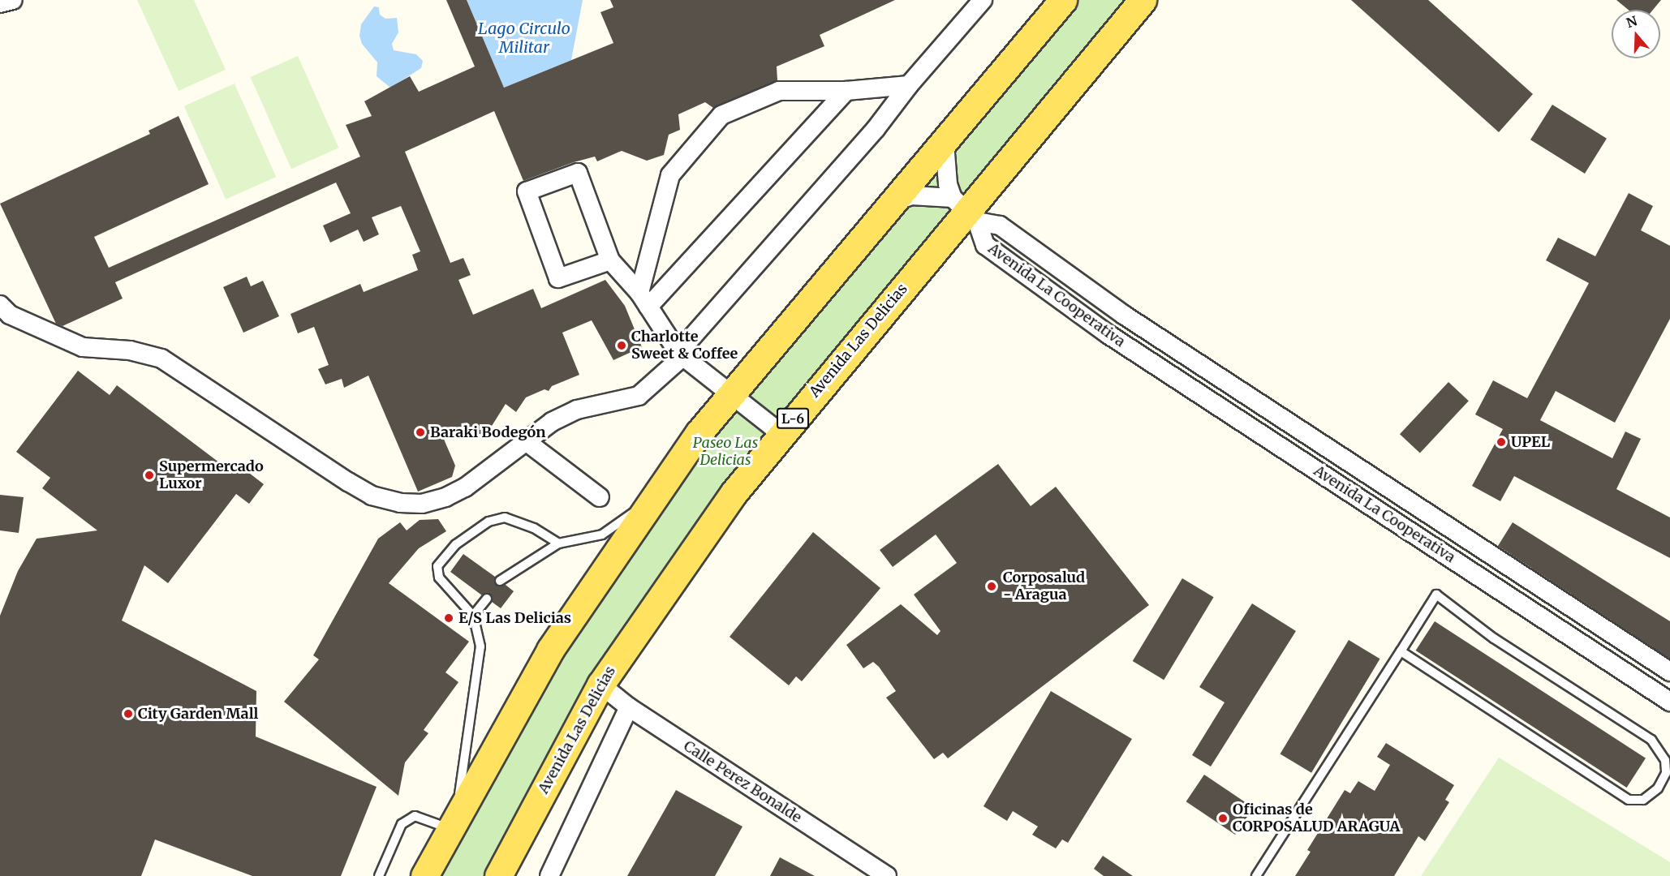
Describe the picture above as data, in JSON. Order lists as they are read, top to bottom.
{
  "streets": {
    "main road": ["Avenida Las Delicias", "L-6"],
    "street": ["Avenida La Cooperativa", "Calle Perez Bonalde"]
  },
  "crossings": [
    ["Avenida La Cooperativa", "Avenida Las Delicias"],
    ["Avenida Las Delicias", "Calle Perez Bonalde"]
  ],
  "water": ["Lago Circulo Militar"],
  "parks": ["Paseo Las Delicias"],
  "places": [
    "Charlotte Sweet & Coffee",
    "Baraki Bodegón",
    "UPEL",
    "Supermercado Luxor",
    "Corposalud - Aragua",
    "E/S Las Delicias",
    "City Garden Mall",
    "Oficinas de CORPOSALUD ARAGUA"
  ],
  "north": "top"
}
